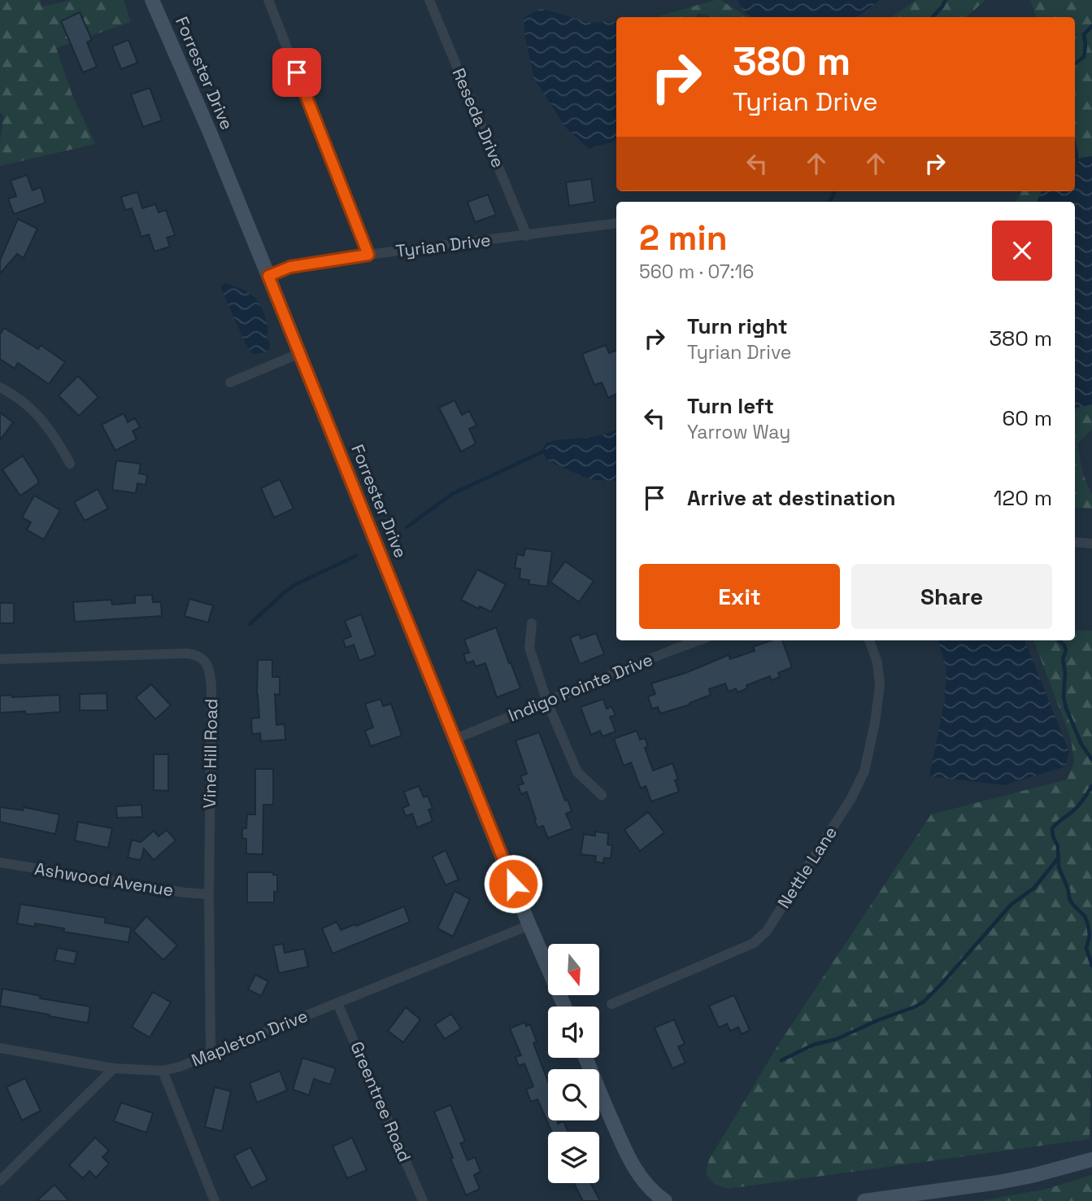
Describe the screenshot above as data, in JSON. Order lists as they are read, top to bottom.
{
  "streets": {
    "street": [
      "Forrester Drive",
      "Reseda Drive",
      "Tyrian Drive",
      "Indigo Pointe Drive",
      "Vine Hill Road",
      "Nettle Lane",
      "Ashwood Avenue",
      "Mapleton Drive",
      "Greentree Road"
    ]
  },
  "crossings": [
    ["Forrester Drive", "Tyrian Drive"],
    ["Forrester Drive", "Indigo Pointe Drive"],
    ["Forrester Drive", "Mapleton Drive"],
    ["Reseda Drive", "Tyrian Drive"],
    ["Vine Hill Road", "Ashwood Avenue"],
    ["Vine Hill Road", "Mapleton Drive"],
    ["Mapleton Drive", "Greentree Road"]
  ],
  "north": "bottom",
  "page": {
    "turn": ["380 m", "Tyrian Drive"],
    "heading": ["2 min", "560 m · 07:16"],
    "list": [
      {
        "name": "Turn right",
        "note": "Tyrian Drive",
        "value": "380 m"
      },
      {
        "name": "Turn left",
        "note": "Yarrow Way",
        "value": "60 m"
      },
      {
        "name": "Arrive at destination",
        "value": "120 m"
      }
    ],
    "buttons": ["Exit", "Share"]
  }
}
